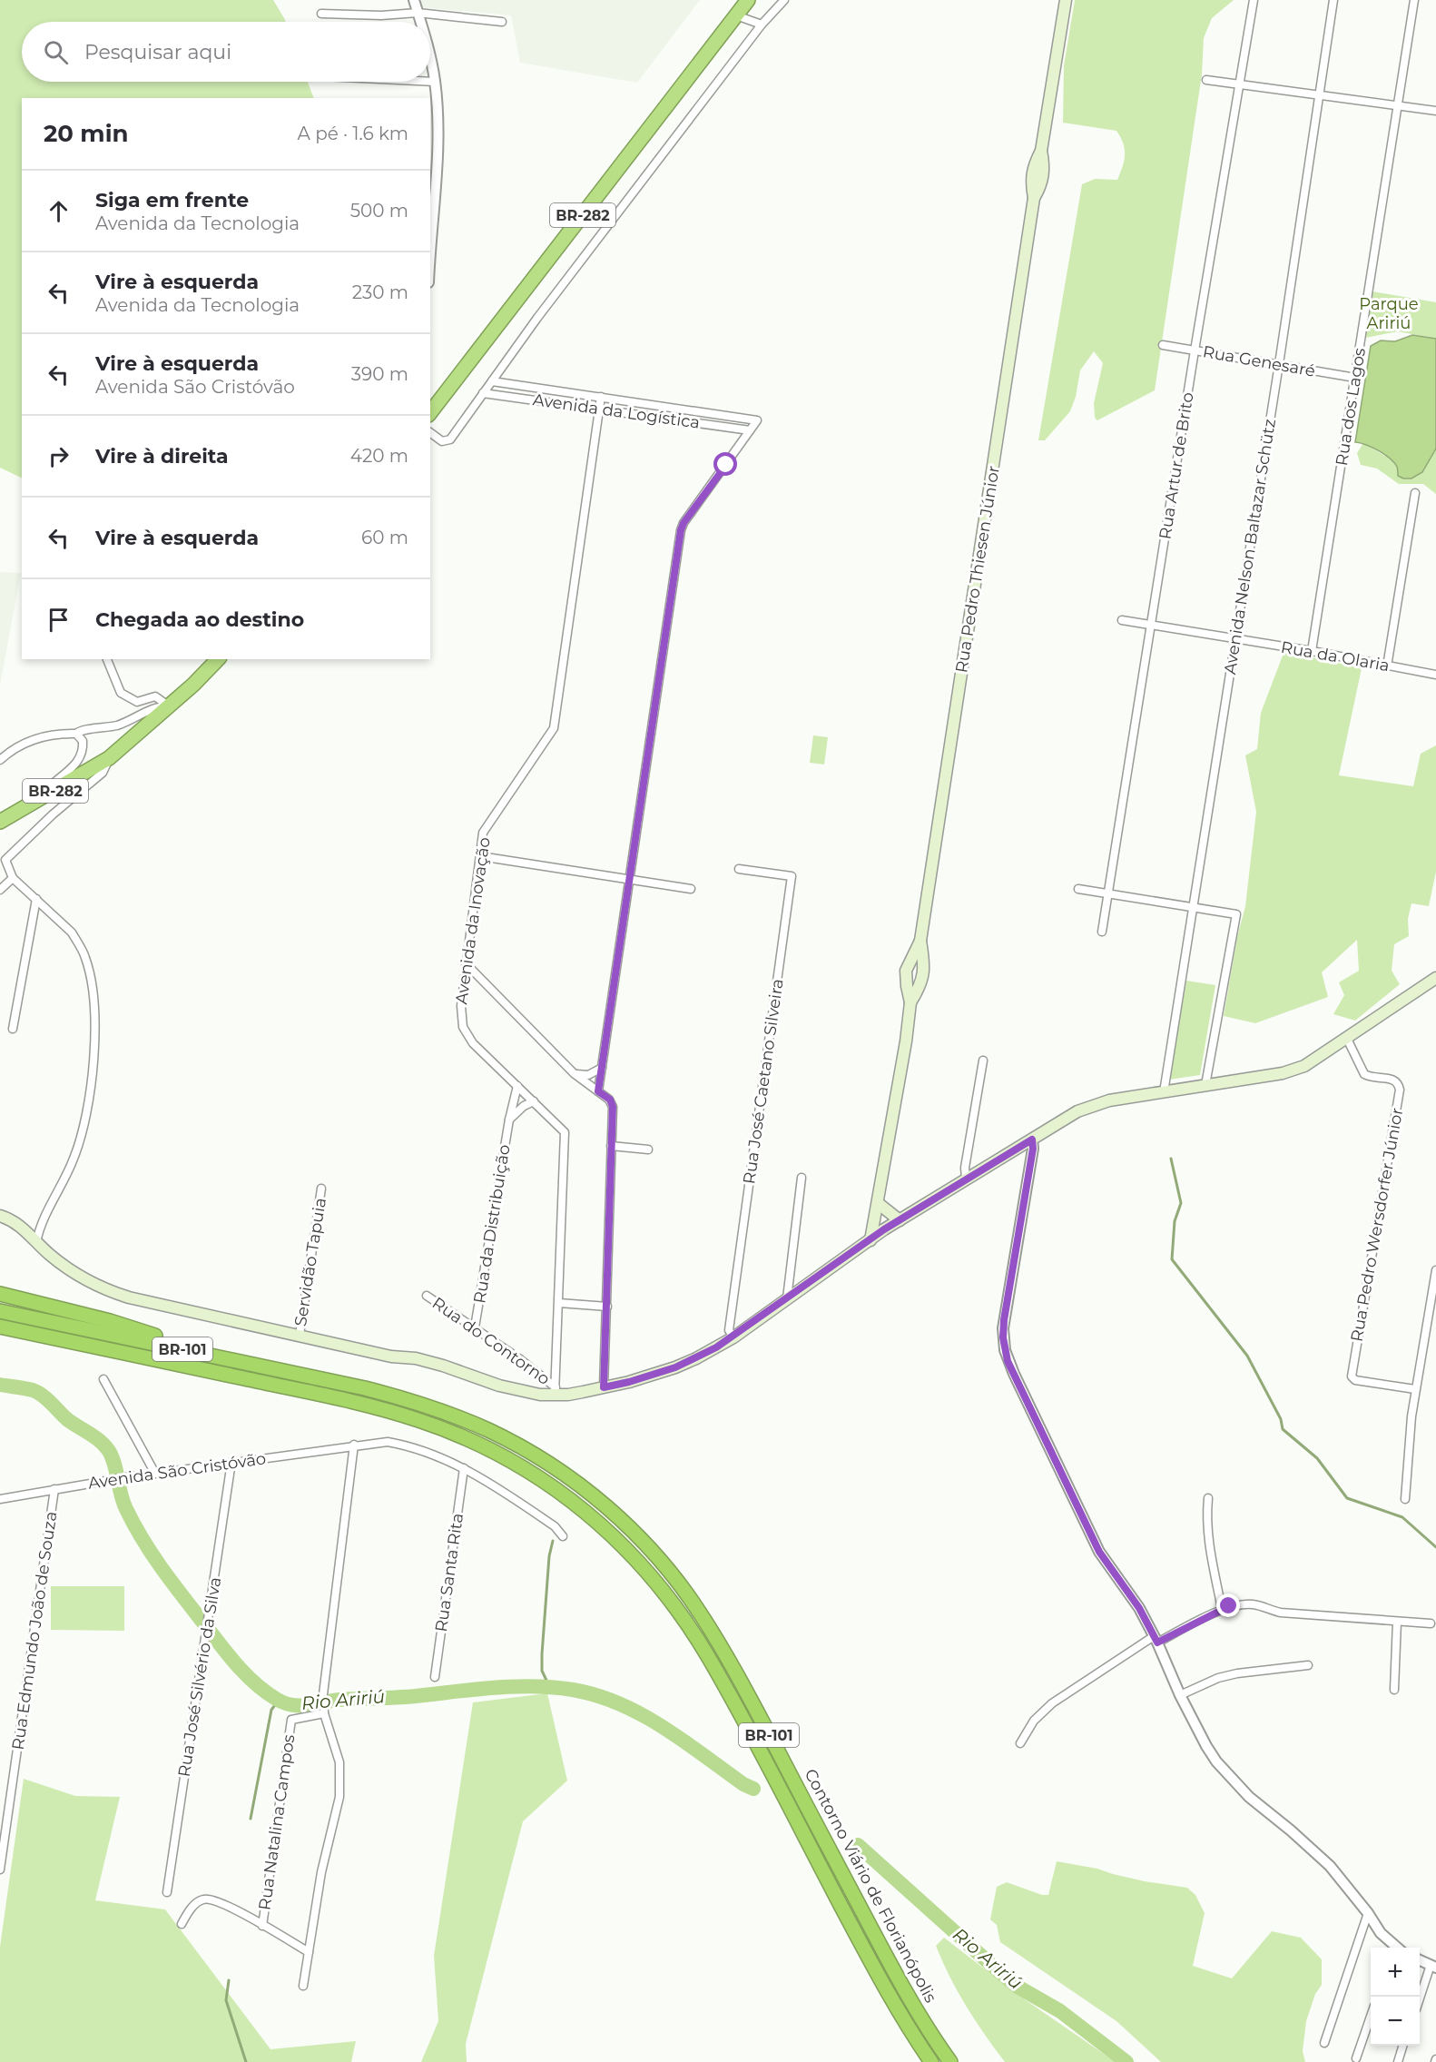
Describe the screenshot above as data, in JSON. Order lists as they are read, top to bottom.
{
  "streets": {
    "highway": ["BR-282", "BR-101", "Contorno Viário de Florianópolis"],
    "main road": ["Rua Pedro Thiesen Júnior"],
    "street": [
      "Rua Genesaré",
      "Rua dos Lagos",
      "Avenida da Logística",
      "Rua Artur de Brito",
      "Avenida Nelson Baltazar Schütz",
      "Rua da Olaria",
      "Avenida da Inovação",
      "Rua José Caetano Silveira",
      "Rua da Distribuição",
      "Rua Pedro Wersdorfer Júnior",
      "Servidão Tapuia",
      "Rua do Contorno",
      "Avenida São Cristóvão",
      "Rua Santa Rita",
      "Rua Edmundo João de Souza",
      "Rua José Silvério da Silva",
      "Rua Natalina Campos"
    ]
  },
  "crossings": [
    ["Rua Genesaré", "Rua dos Lagos"],
    ["Rua Genesaré", "Rua Artur de Brito"],
    ["Rua Genesaré", "Avenida Nelson Baltazar Schütz"],
    ["Rua dos Lagos", "Rua da Olaria"],
    ["Avenida da Logística", "Avenida da Inovação"],
    ["Rua Artur de Brito", "Rua da Olaria"],
    ["Avenida Nelson Baltazar Schütz", "Rua da Olaria"],
    ["Avenida da Inovação", "Rua da Distribuição"],
    ["Avenida da Inovação", "Rua do Contorno"],
    ["Rua da Distribuição", "Rua do Contorno"],
    ["Avenida São Cristóvão", "Rua Santa Rita"],
    ["Avenida São Cristóvão", "Rua Edmundo João de Souza"],
    ["Avenida São Cristóvão", "Rua José Silvério da Silva"]
  ],
  "water": ["Rio Aririú"],
  "parks": ["Parque Aririú"],
  "page": {
    "search": "Pesquisar aqui",
    "heading": ["20 min", "A pé · 1.6 km"],
    "list": [
      ["Siga em frente", "Avenida da Tecnologia", "500 m"],
      ["Vire à esquerda", "Avenida da Tecnologia", "230 m"],
      ["Vire à esquerda", "Avenida São Cristóvão", "390 m"],
      ["Vire à direita", "420 m"],
      ["Vire à esquerda", "60 m"],
      "Chegada ao destino"
    ],
    "map_buttons": ["+", "−"]
  }
}
